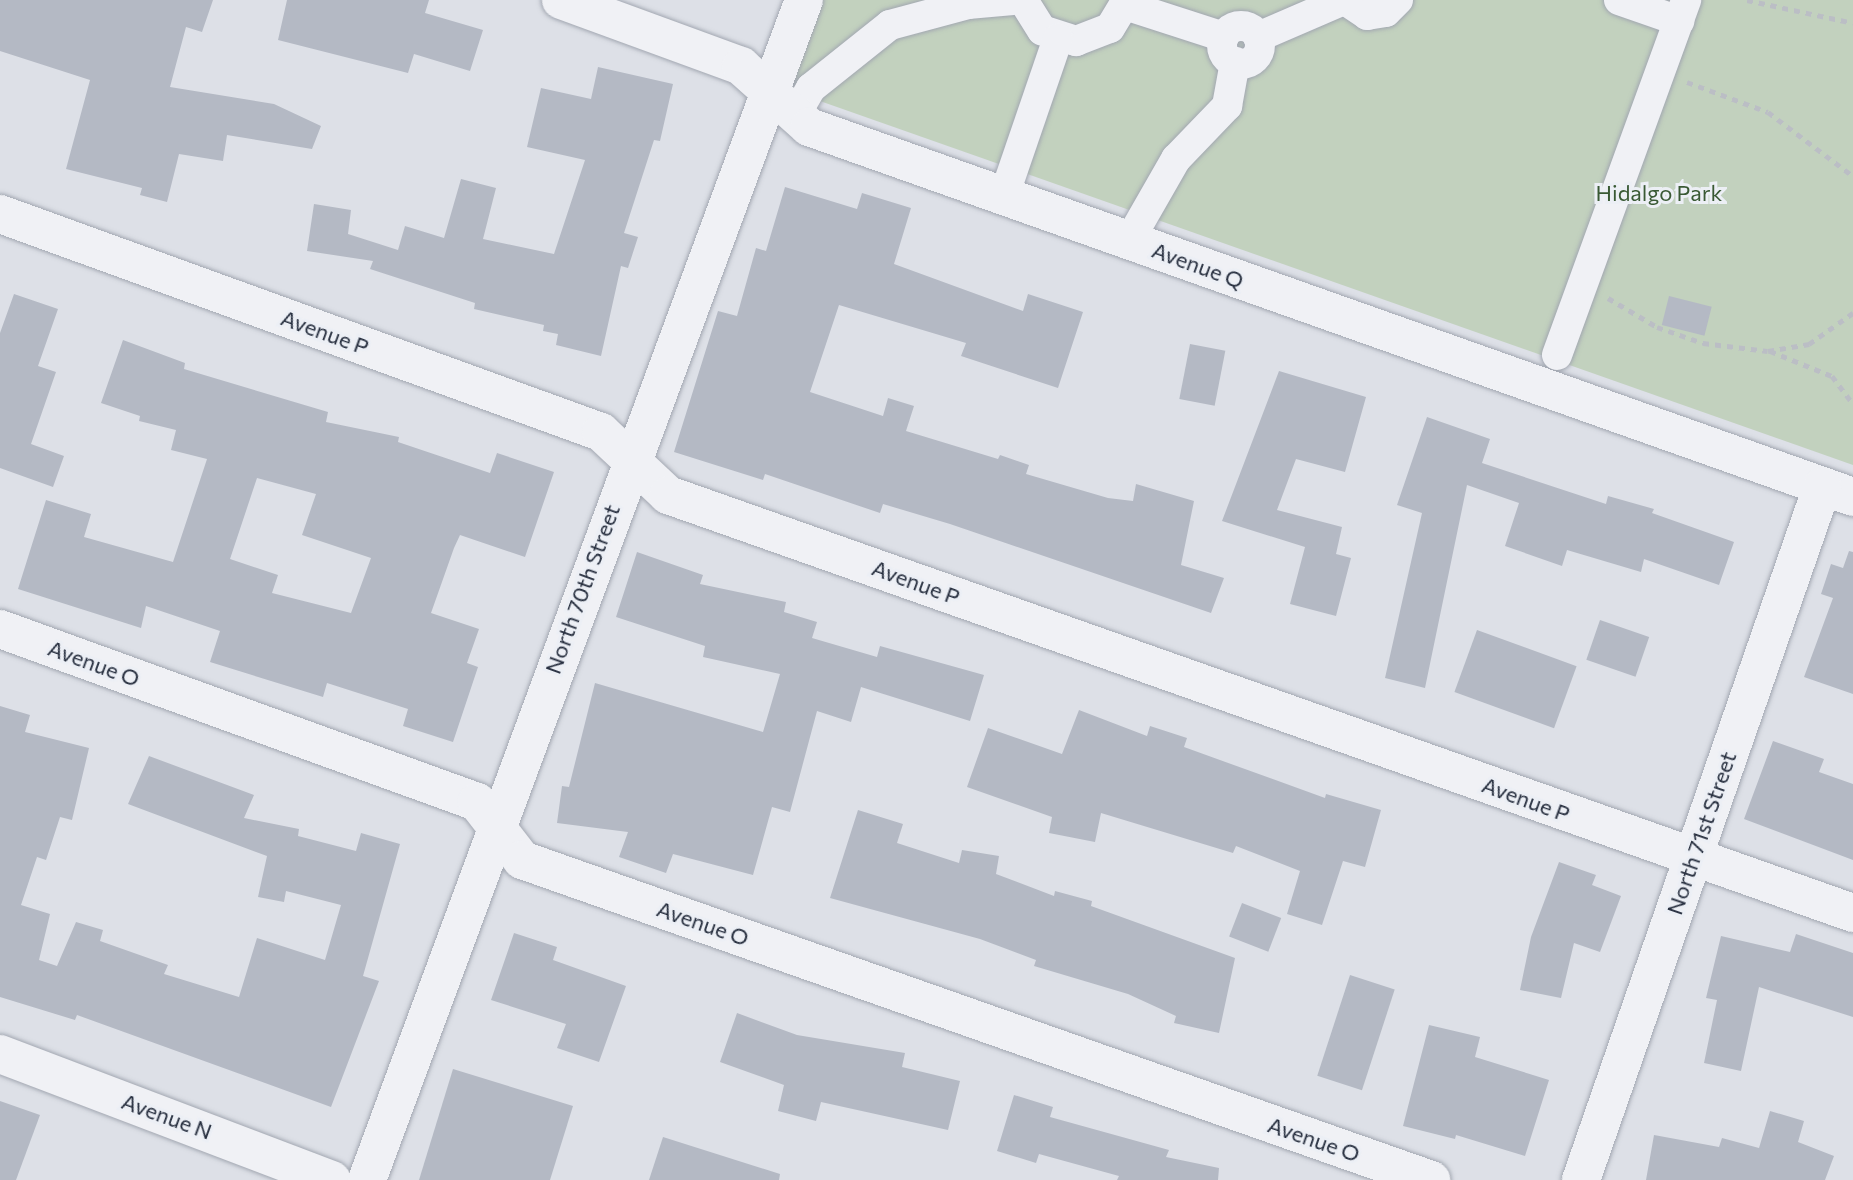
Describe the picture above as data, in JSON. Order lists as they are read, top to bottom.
{
  "streets": {
    "street": [
      "Avenue Q",
      "Avenue P",
      "North 70th Street",
      "Avenue O",
      "North 71st Street",
      "Avenue N"
    ]
  },
  "crossings": [
    ["Avenue Q", "North 70th Street"],
    ["Avenue Q", "North 71st Street"],
    ["Avenue P", "North 70th Street"],
    ["Avenue P", "North 71st Street"],
    ["North 70th Street", "Avenue O"]
  ],
  "parks": ["Hidalgo Park"]
}
